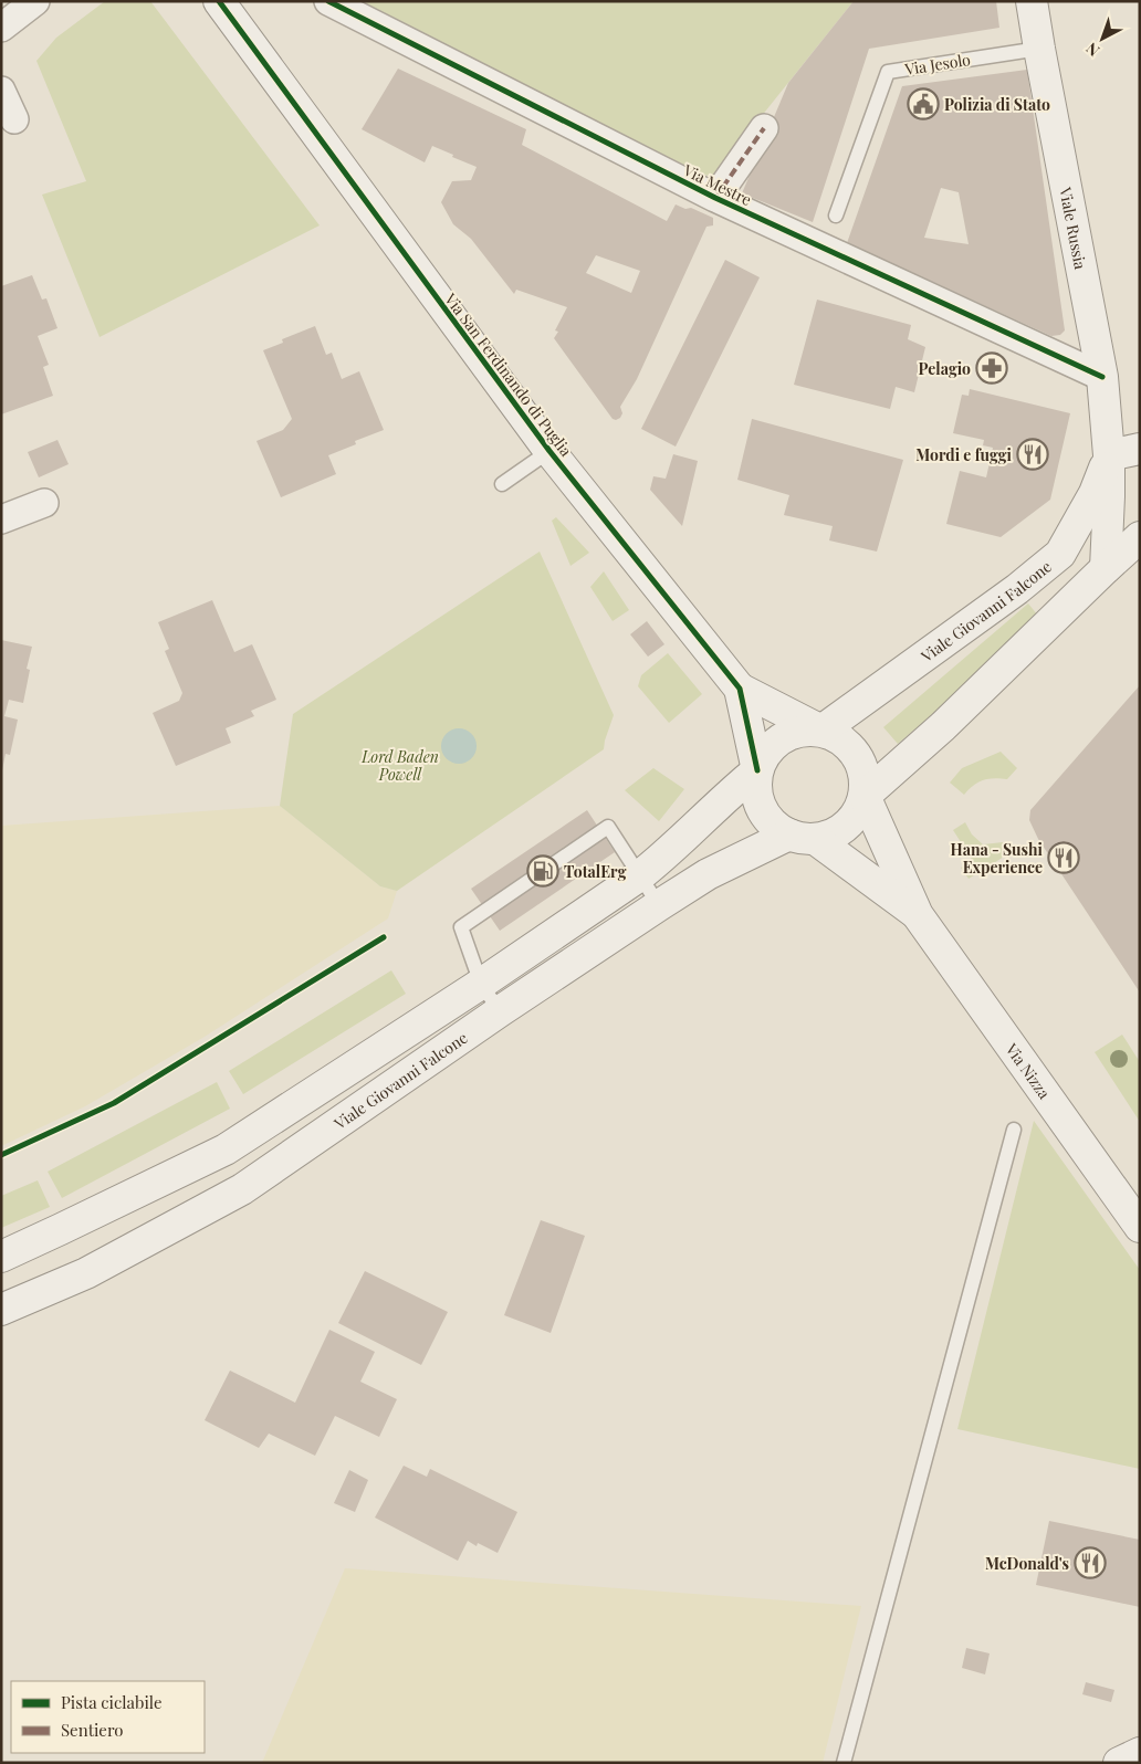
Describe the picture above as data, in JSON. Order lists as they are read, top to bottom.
{
  "streets": {
    "main road": [
      "Viale Russia",
      "Via San Ferdinando di Puglia",
      "Viale Giovanni Falcone",
      "Via Nizza"
    ],
    "street": ["Via Mestre"],
    "lane": ["Via Jesolo"]
  },
  "crossings": [
    ["Via Jesolo", "Viale Russia"],
    ["Via Mestre", "Viale Russia"],
    ["Viale Russia", "Viale Giovanni Falcone"],
    ["Via San Ferdinando di Puglia", "Viale Giovanni Falcone"],
    ["Via San Ferdinando di Puglia", "Via Nizza"],
    ["Viale Giovanni Falcone", "Via Nizza"]
  ],
  "parks": ["Lord Baden Powell"],
  "places": {
    "public building": ["Polizia di Stato"],
    "pharmacy": ["Pelagio"],
    "restaurant": ["Mordi e fuggi", "Hana - Sushi Experience", "McDonald's"],
    "fuel station": ["TotalErg"]
  },
  "legend": ["Pista ciclabile", "Sentiero"],
  "north": "bottom left"
}
